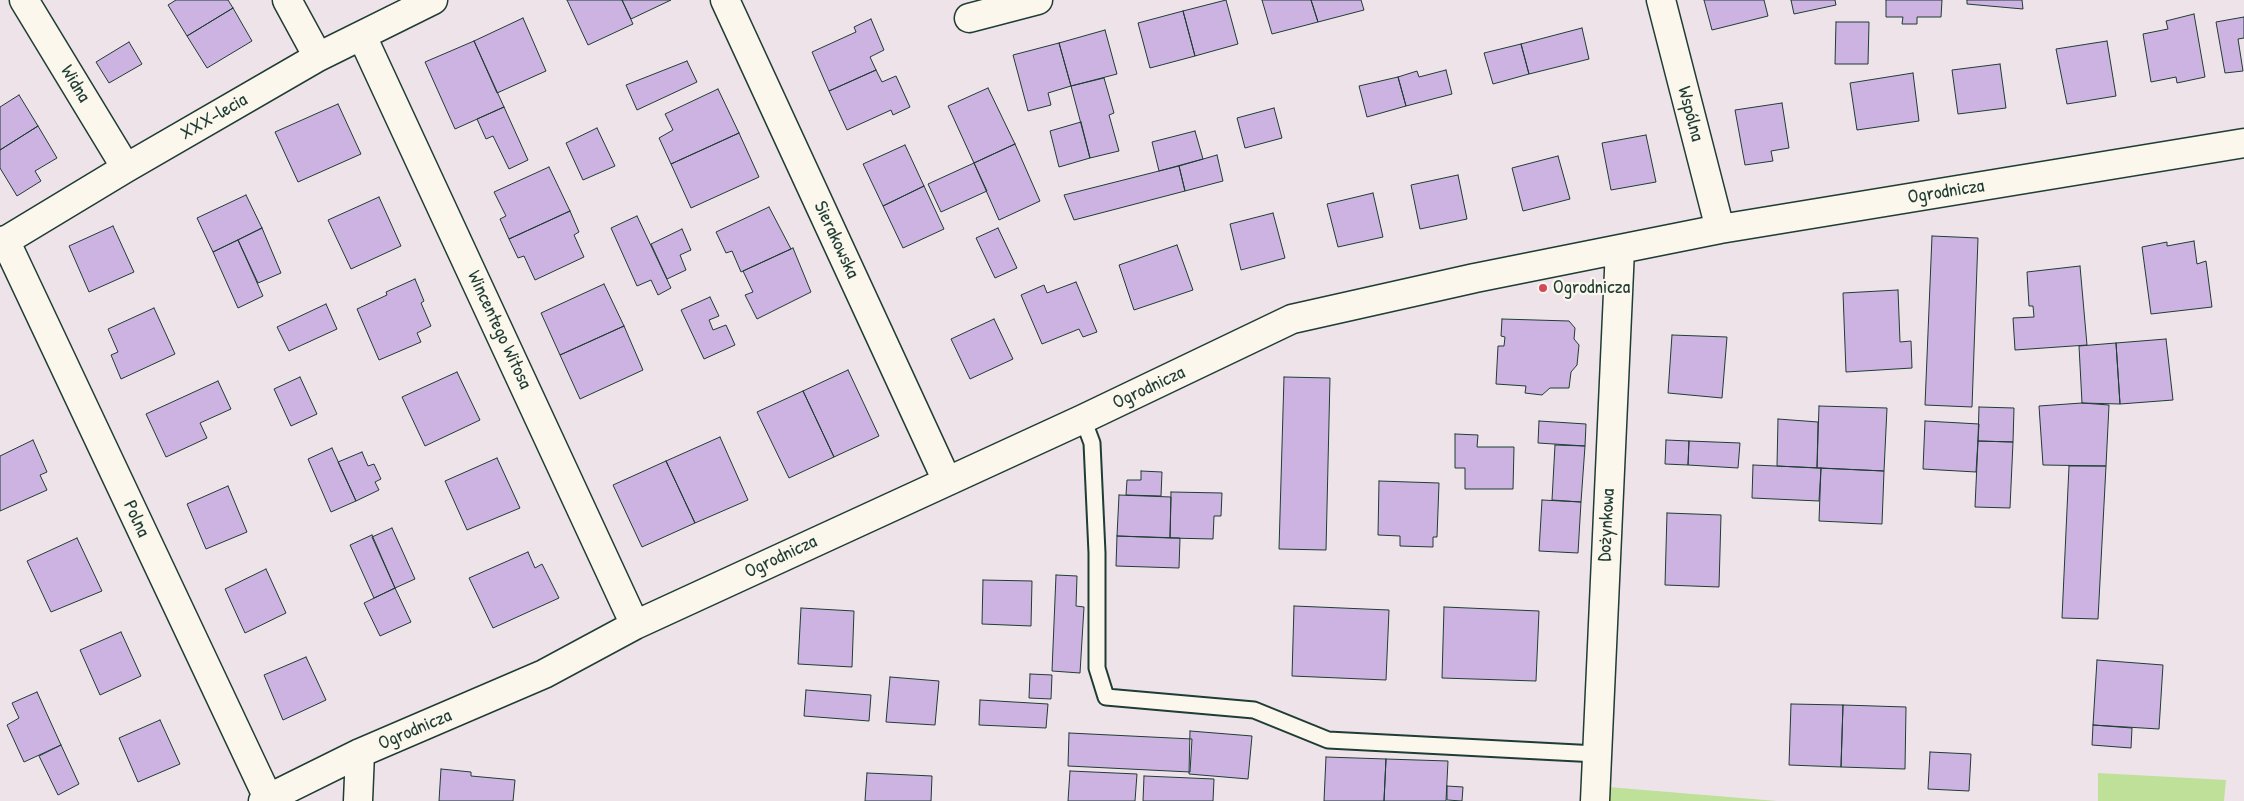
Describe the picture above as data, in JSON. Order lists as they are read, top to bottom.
{
  "streets": {
    "street": [
      "Widna",
      "Wspólna",
      "XXX-lecia",
      "Ogrodnicza",
      "Sierakowska",
      "Wincentego Witosa",
      "Polna",
      "Dożynkowa"
    ]
  },
  "crossings": [
    ["Widna", "XXX-lecia"],
    ["Wspólna", "Ogrodnicza"],
    ["XXX-lecia", "Wincentego Witosa"],
    ["XXX-lecia", "Polna"],
    ["Ogrodnicza", "Sierakowska"],
    ["Ogrodnicza", "Wincentego Witosa"],
    ["Ogrodnicza", "Polna"],
    ["Ogrodnicza", "Dożynkowa"]
  ],
  "places": ["Ogrodnicza"]
}
